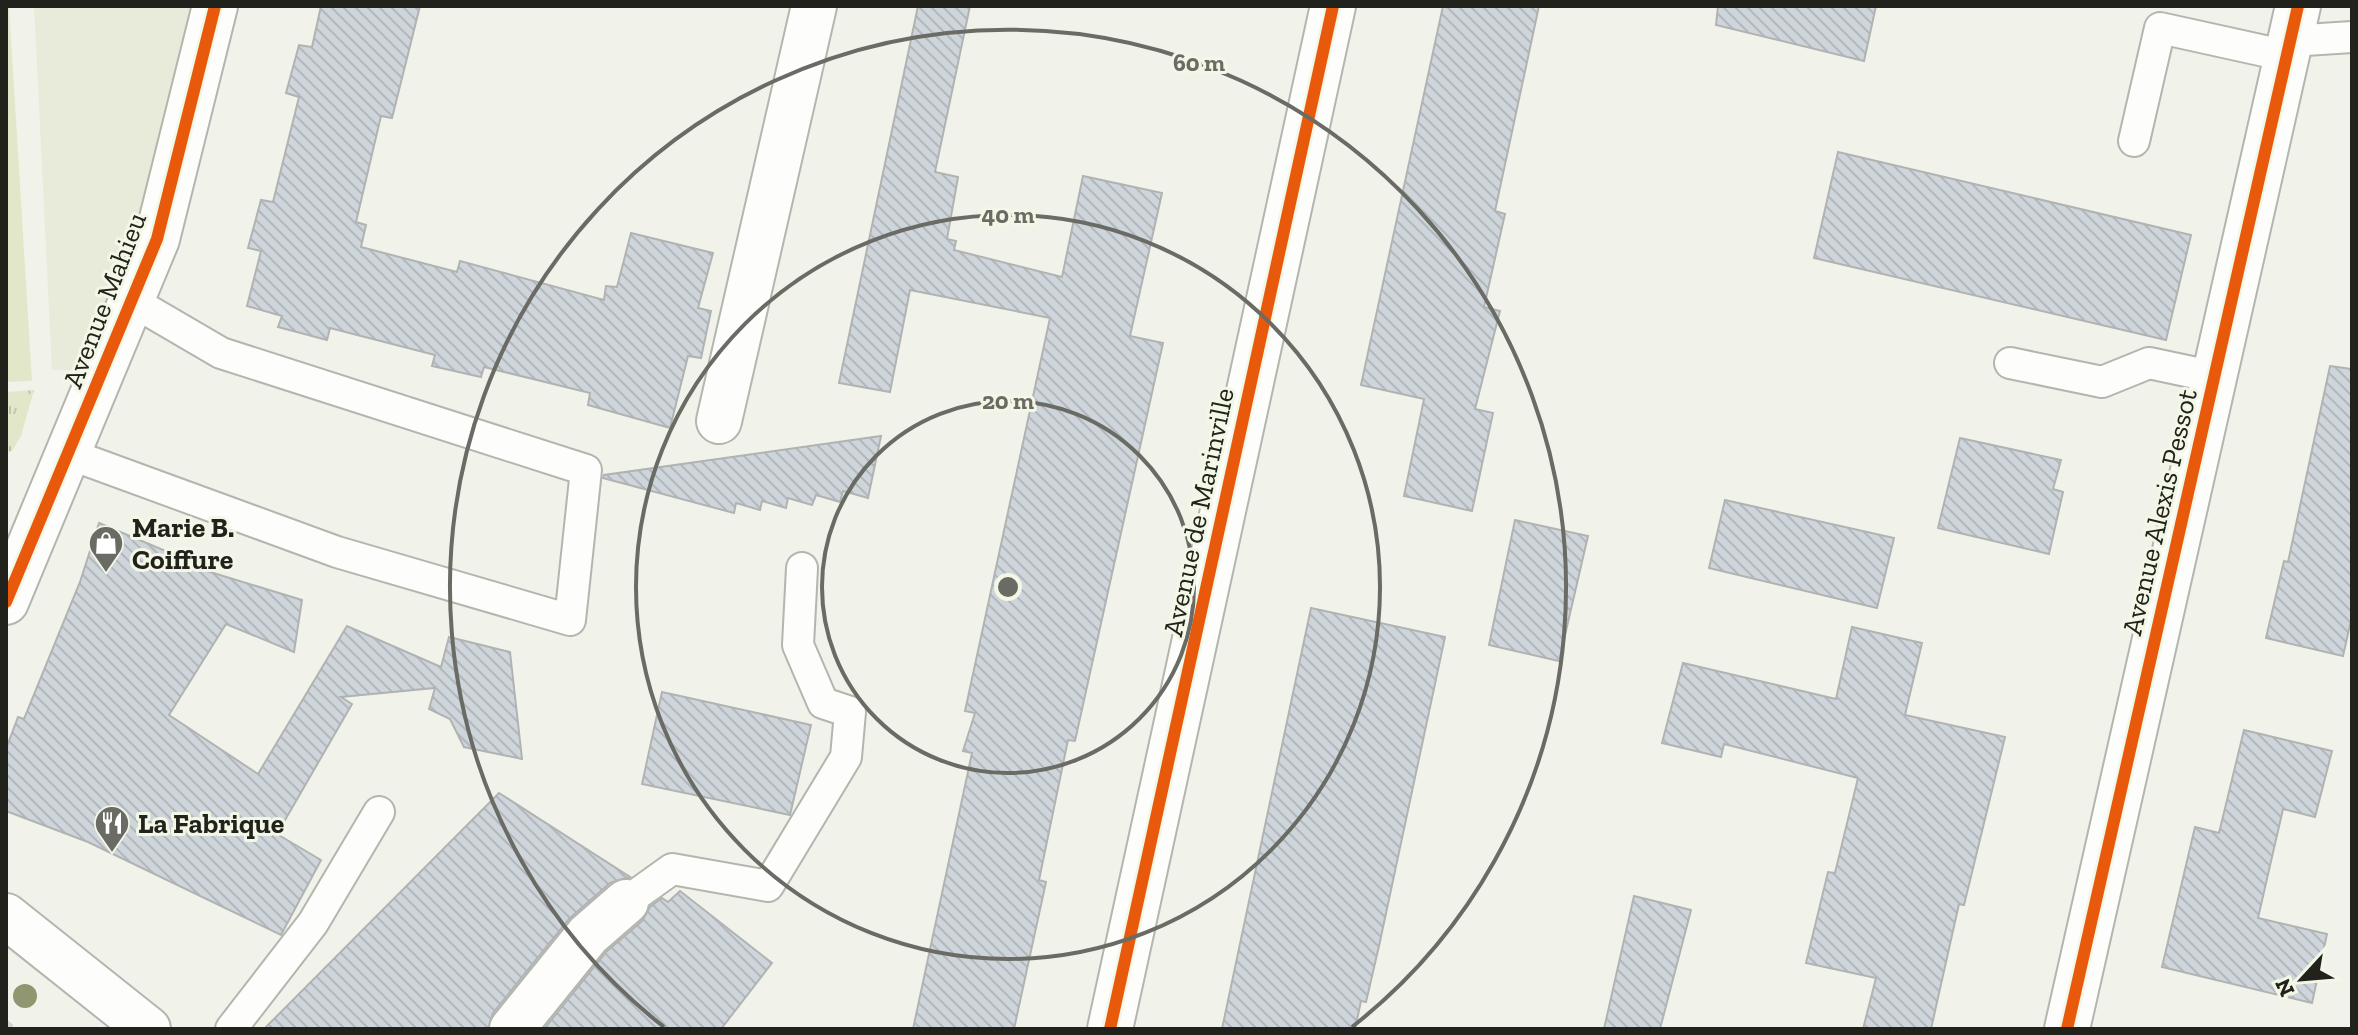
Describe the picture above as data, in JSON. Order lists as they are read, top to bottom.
{
  "streets": {
    "street": ["Avenue Mahieu", "Avenue de Marinville", "Avenue Alexis Pessot"]
  },
  "places": {
    "shop": ["Marie B. Coiffure"],
    "restaurant": ["La Fabrique"]
  },
  "north": "bottom left",
  "rings": ["60 m", "40 m", "20 m"]
}
